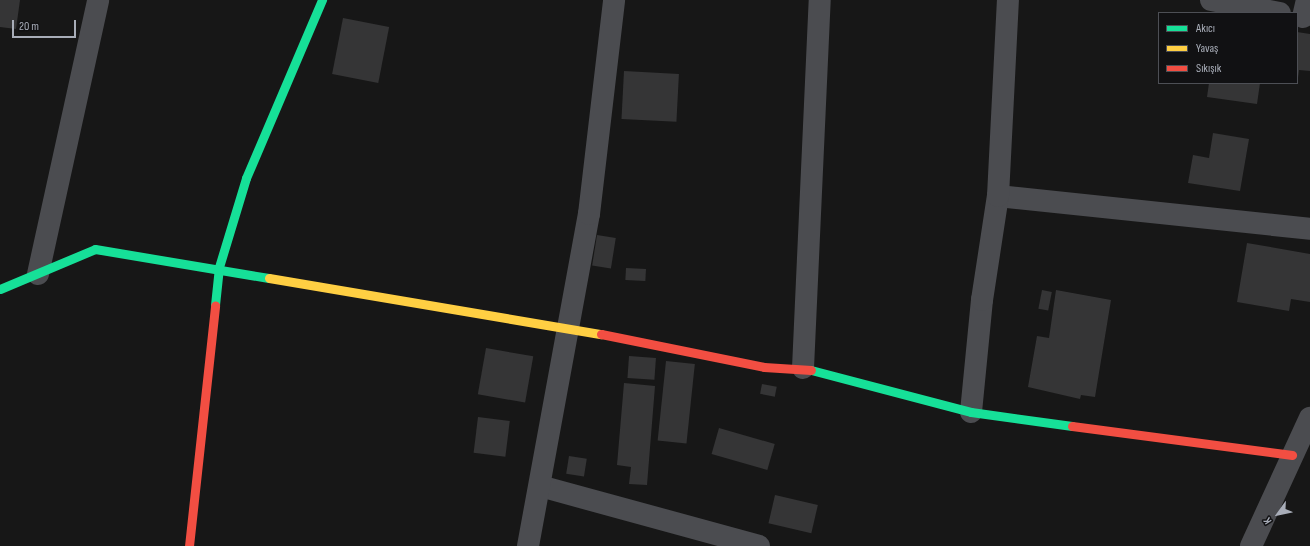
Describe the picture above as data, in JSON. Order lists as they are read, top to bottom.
{
  "legend": ["Akıcı", "Yavaş", "Sıkışık"],
  "scale_bar": "20 m",
  "north": "bottom left"
}
